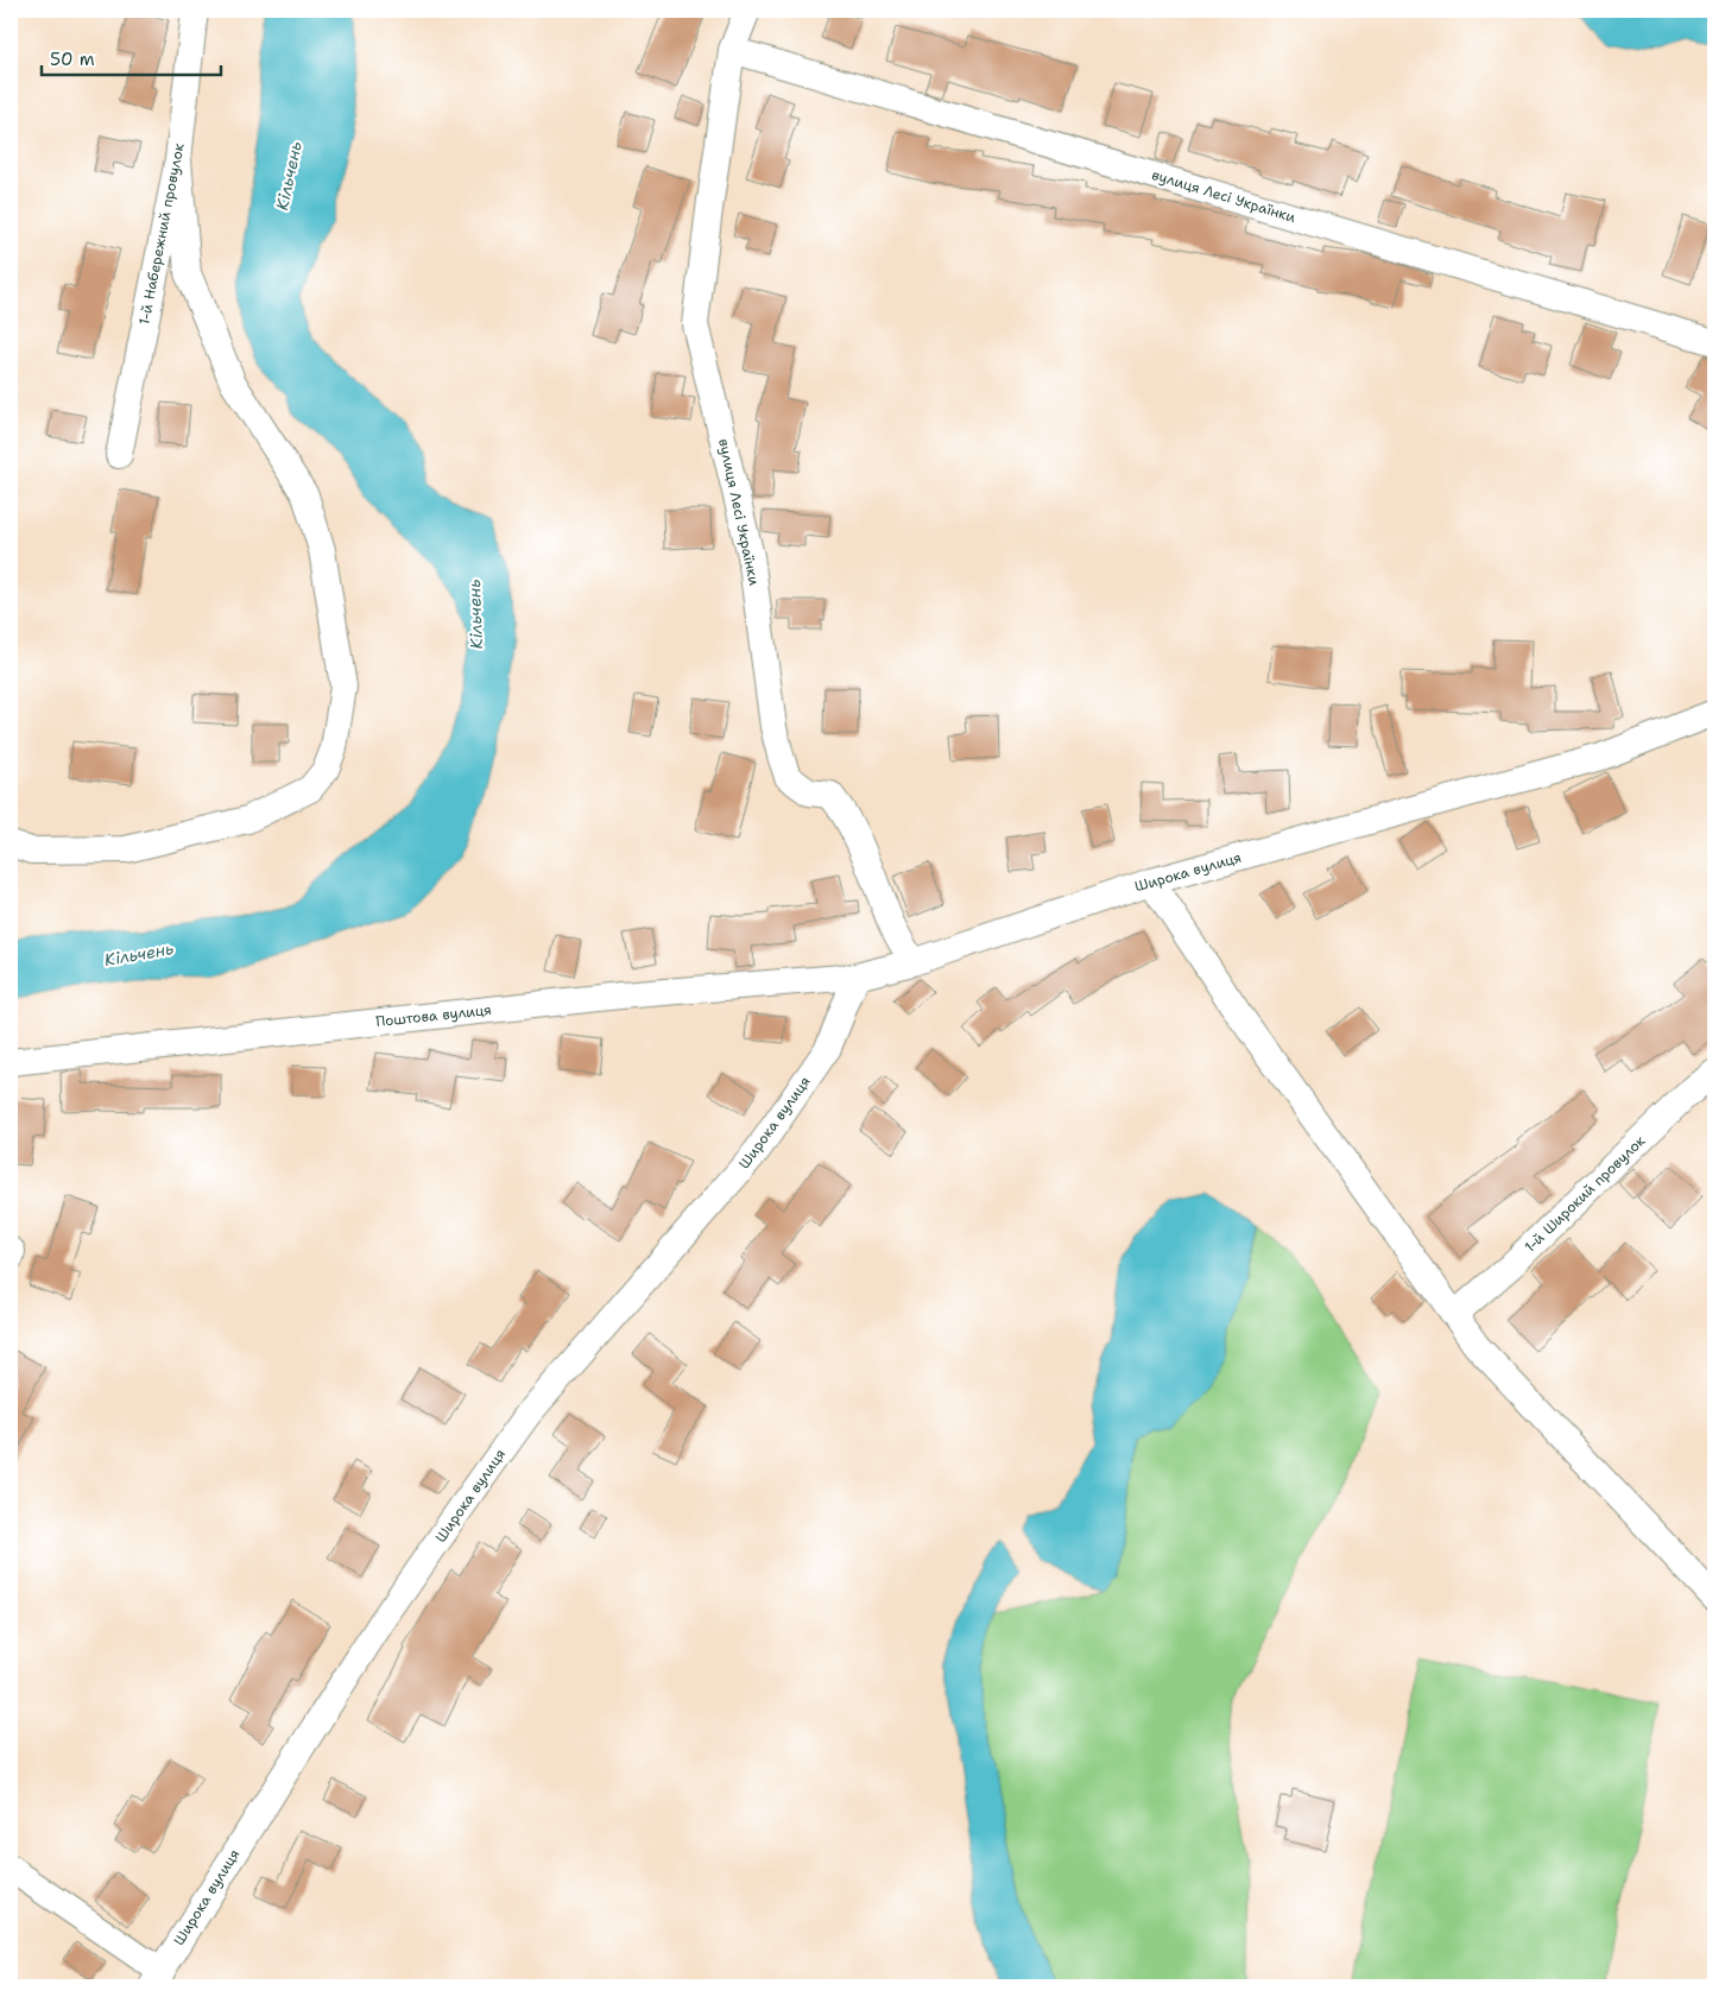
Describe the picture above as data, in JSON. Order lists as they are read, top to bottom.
{
  "streets": {
    "street": [
      "вулиця Лесі Українки",
      "1-й Набережний провулок",
      "Широка вулиця",
      "Поштова вулиця",
      "1-й Широкий провулок"
    ]
  },
  "crossings": [
    ["вулиця Лесі Українки", "Широка вулиця"],
    ["Широка вулиця", "Поштова вулиця"]
  ],
  "water": ["Кільчень"],
  "scale_bar": "50 m"
}
